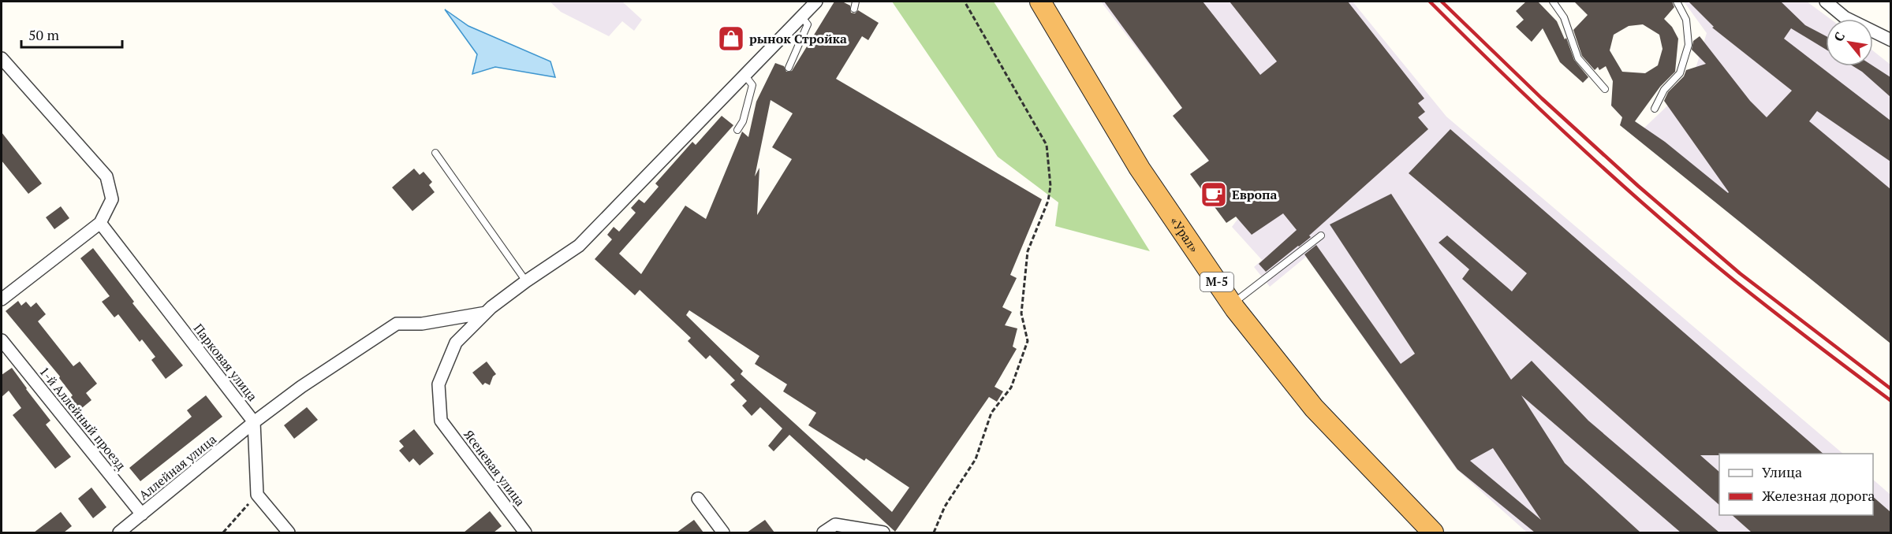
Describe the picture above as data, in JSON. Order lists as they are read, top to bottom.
{
  "streets": {
    "highway": ["«Урал»", "М-5"],
    "street": [
      "Парковая улица",
      "1-й Аллейный проезд",
      "Аллейная улица",
      "Ясеневая улица"
    ]
  },
  "crossings": [
    ["Парковая улица", "Аллейная улица"],
    ["1-й Аллейный проезд", "Аллейная улица"],
    ["Аллейная улица", "Ясеневая улица"]
  ],
  "places": {
    "shop": ["рынок Стройка"],
    "cafe": ["Европа"]
  },
  "legend": ["Улица", "Железная дорога"],
  "scale_bar": "50 m",
  "north": "top left"
}
